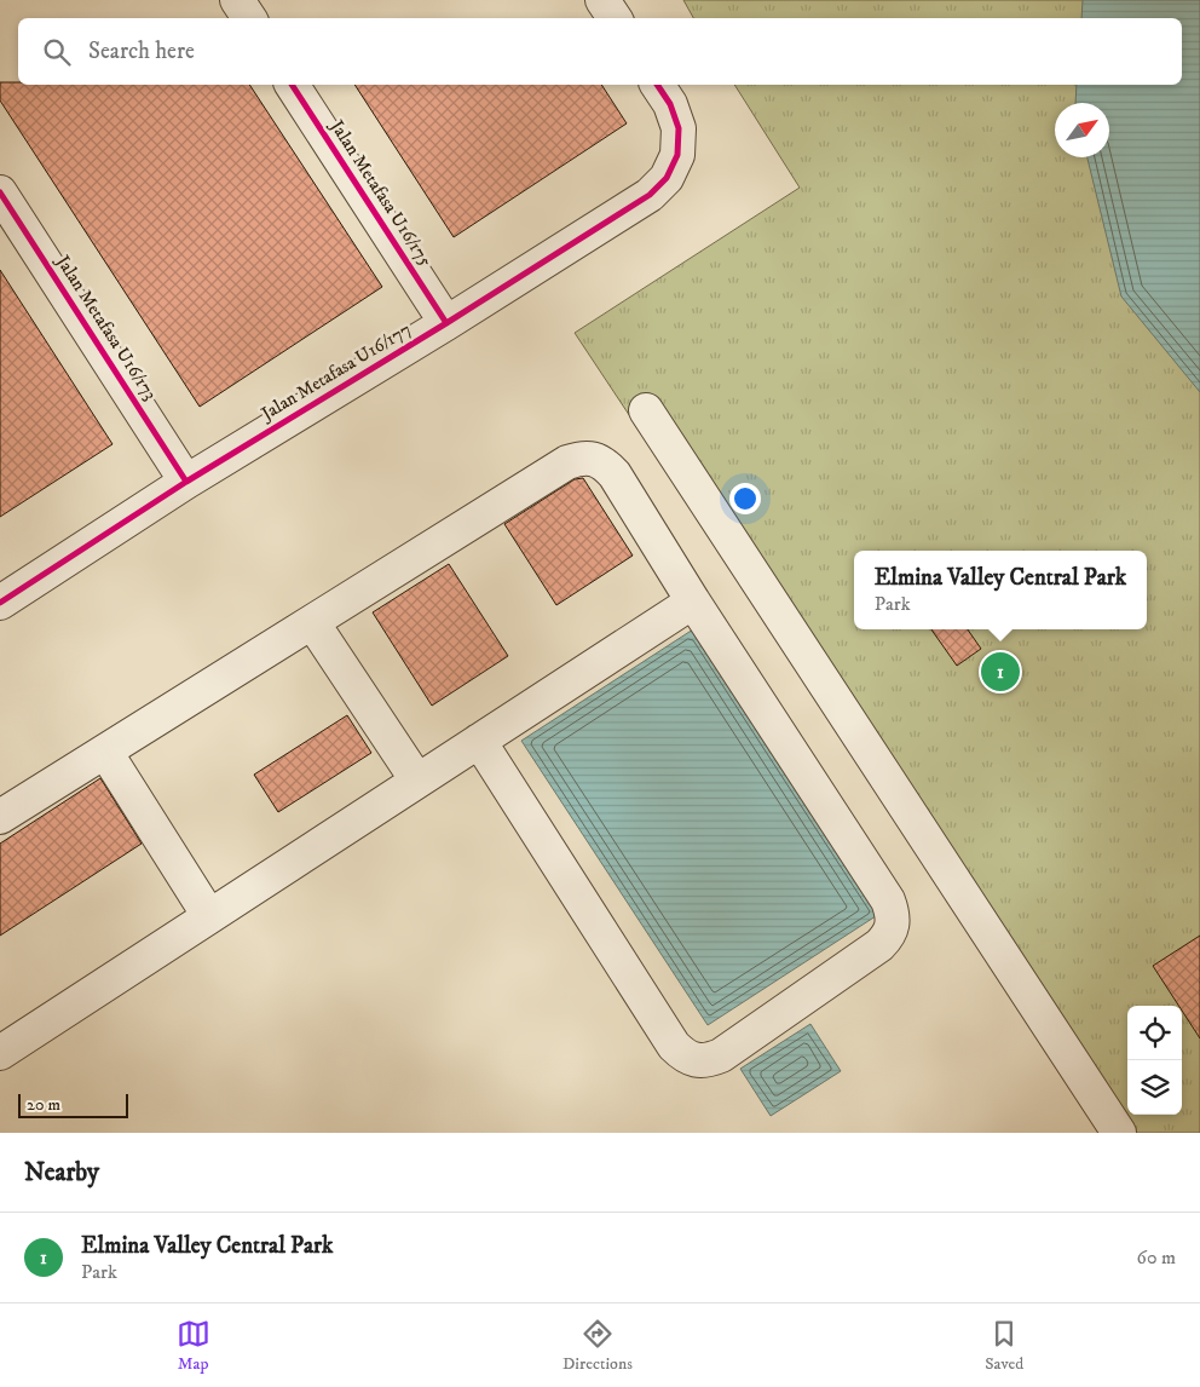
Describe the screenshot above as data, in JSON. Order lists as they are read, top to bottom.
{
  "streets": {
    "street": ["Jalan Metafasa U16/175", "Jalan Metafasa U16/173", "Jalan Metafasa U16/177"]
  },
  "crossings": [
    ["Jalan Metafasa U16/175", "Jalan Metafasa U16/177"],
    ["Jalan Metafasa U16/173", "Jalan Metafasa U16/177"]
  ],
  "scale_bar": "20 m",
  "north": "top right",
  "page": {
    "search": "Search here",
    "popup": ["Elmina Valley Central Park", "Park"],
    "pins": "1",
    "scale": "20 m",
    "heading": "Nearby",
    "list": [
      {
        "mark": "1",
        "name": "Elmina Valley Central Park",
        "note": "Park",
        "value": "60 m"
      }
    ],
    "nav": ["Map", "Directions", "Saved"]
  }
}
